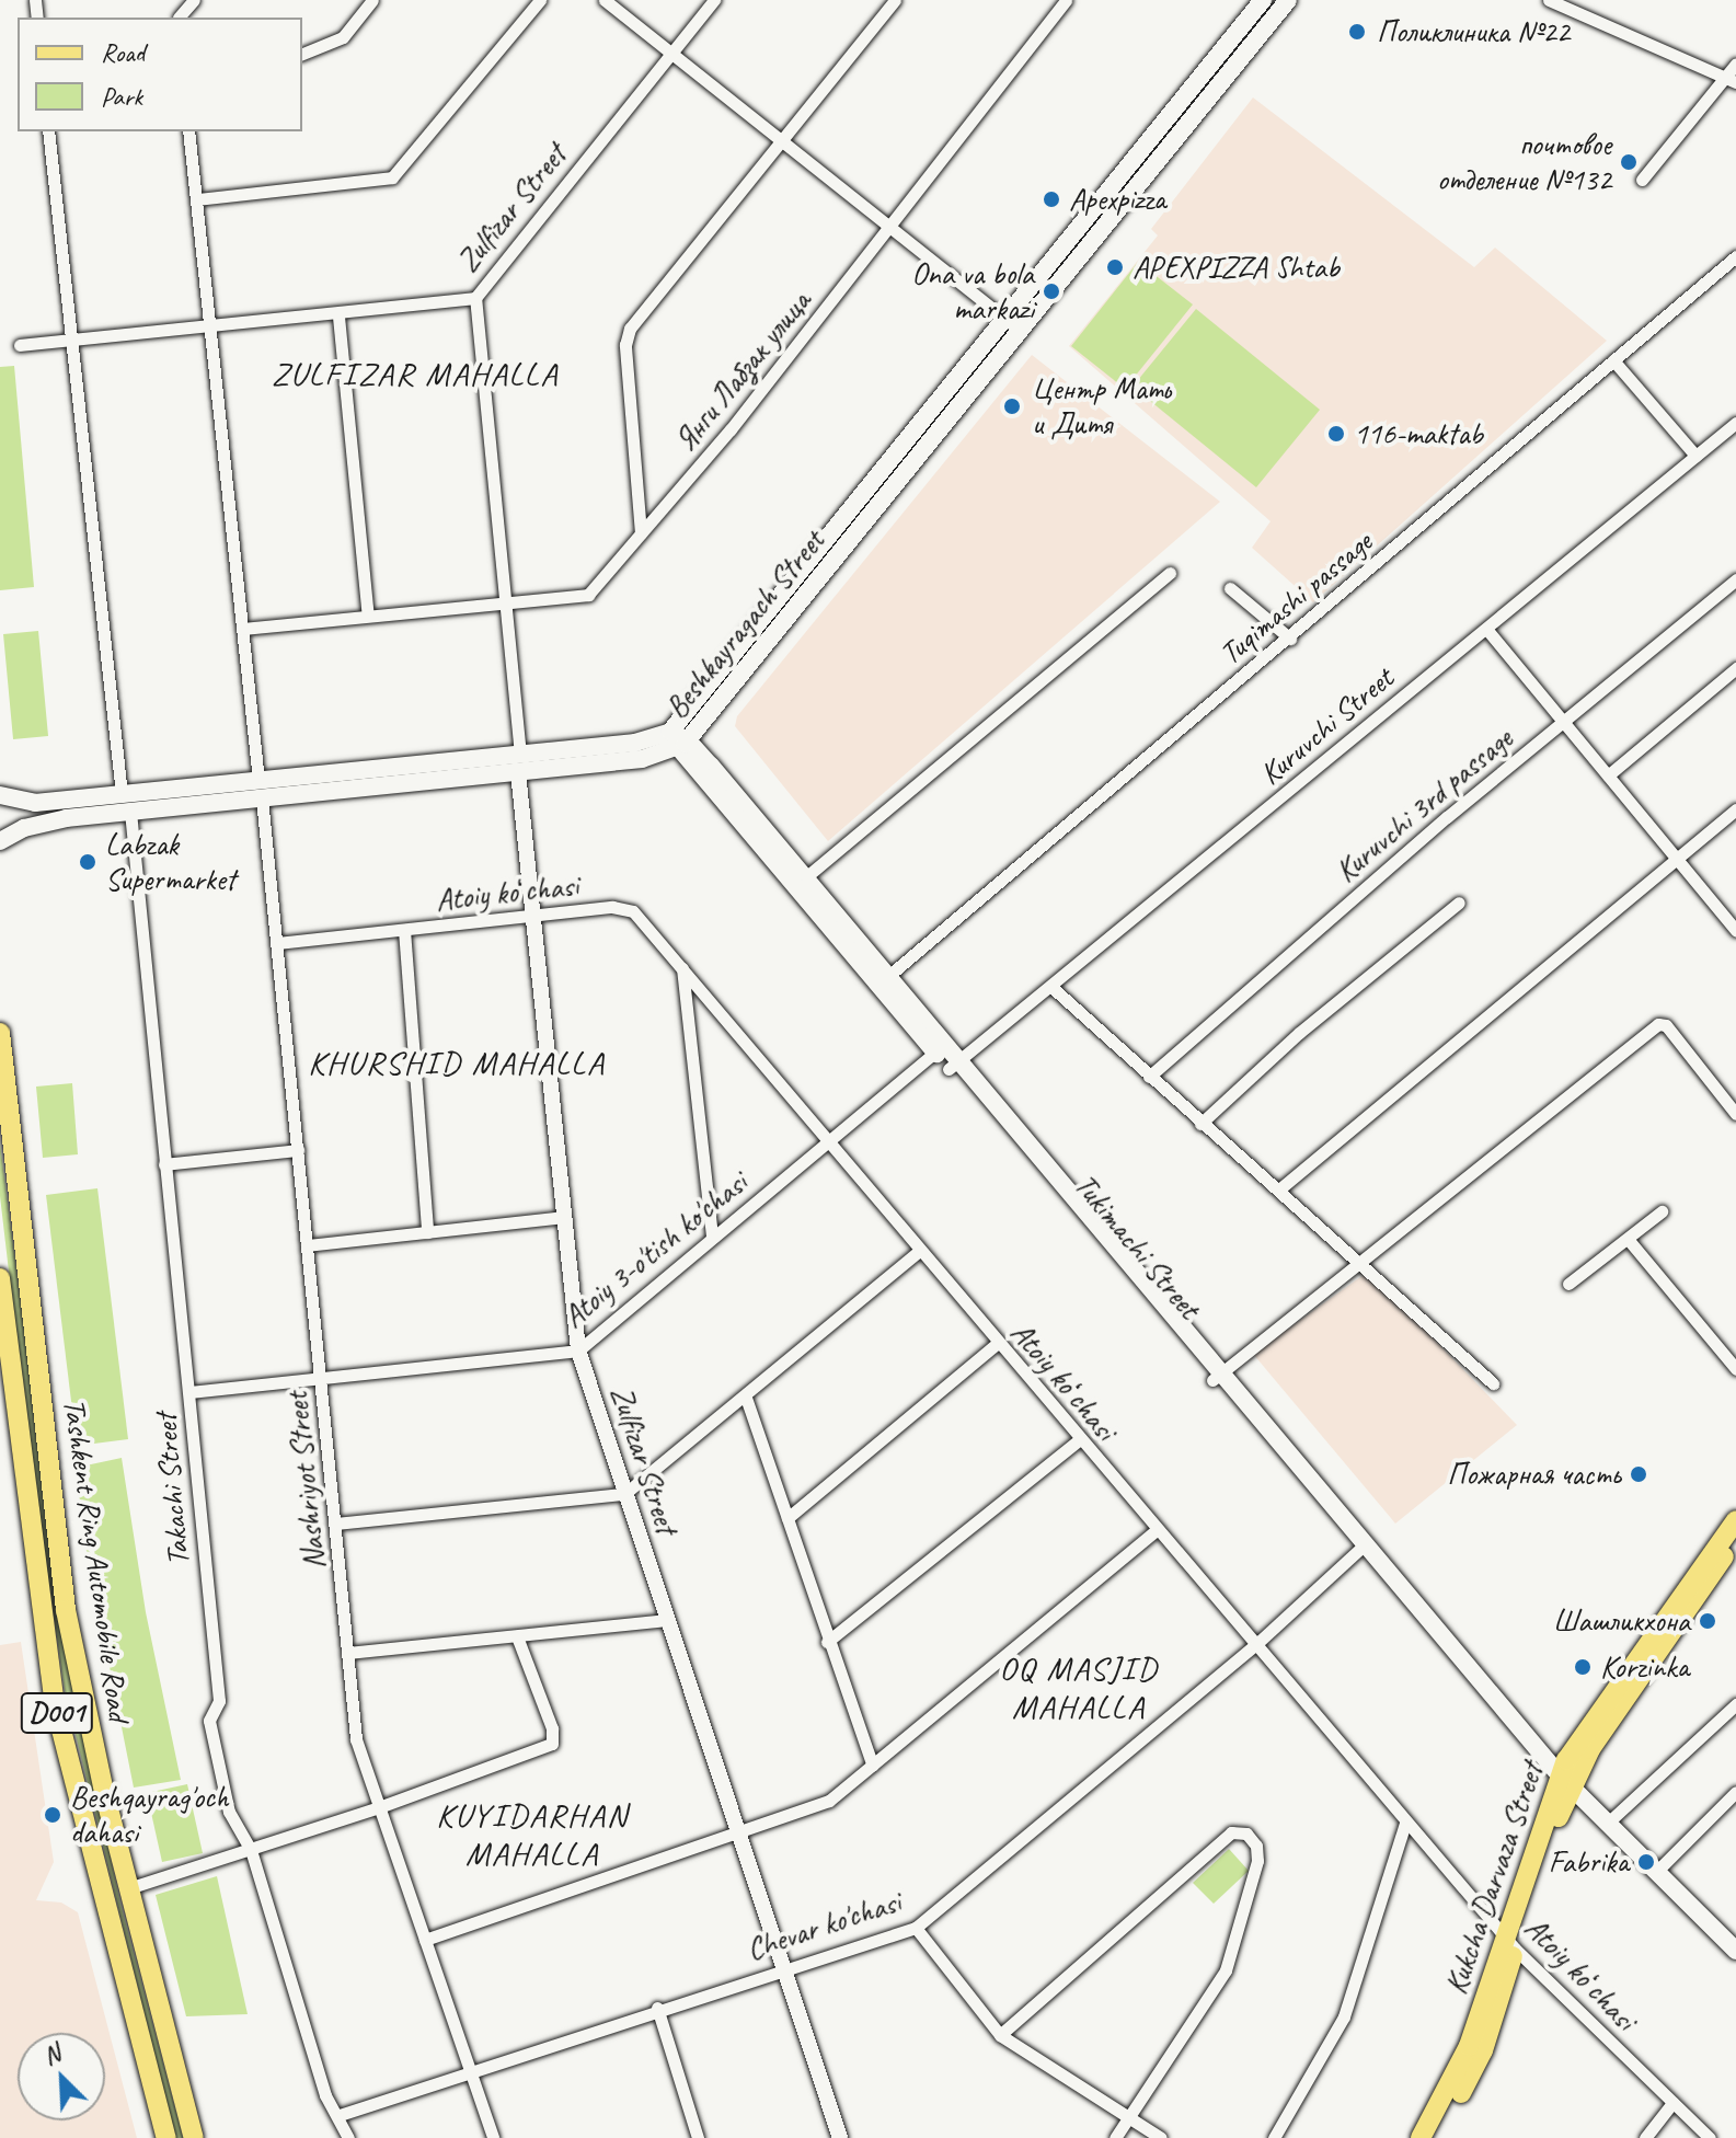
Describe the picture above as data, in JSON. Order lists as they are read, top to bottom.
{
  "streets": {
    "main road": [
      "Beshkayragach Street",
      "Tukimachi Street",
      "Tashkent Ring Automobile Road",
      "D001",
      "Kukcha Darvaza Street"
    ],
    "street": [
      "Zulfizar Street",
      "Янги Лабзак улица",
      "Tuqimashi passage",
      "Kuruvchi Street",
      "Kuruvchi 3rd passage",
      "Atoiy koʻchasi",
      "Atoiy 3-o'tish ko'chasi",
      "Nashriyot Street",
      "Takachi Street",
      "Chevar ko'chasi"
    ]
  },
  "crossings": [
    ["Zulfizar Street", "Янги Лабзак улица"],
    ["Zulfizar Street", "Beshkayragach Street"],
    ["Zulfizar Street", "Atoiy koʻchasi"],
    ["Zulfizar Street", "Atoiy 3-o'tish ko'chasi"],
    ["Zulfizar Street", "Chevar ko'chasi"],
    ["Янги Лабзак улица", "Nashriyot Street"],
    ["Tuqimashi passage", "Tukimachi Street"],
    ["Beshkayragach Street", "Tukimachi Street"],
    ["Beshkayragach Street", "Nashriyot Street"],
    ["Beshkayragach Street", "Takachi Street"],
    ["Kuruvchi Street", "Tukimachi Street"],
    ["Atoiy koʻchasi", "Atoiy 3-o'tish ko'chasi"],
    ["Atoiy koʻchasi", "Nashriyot Street"],
    ["Atoiy koʻchasi", "Kukcha Darvaza Street"],
    ["Atoiy koʻchasi", "Chevar ko'chasi"],
    ["Tukimachi Street", "Atoiy 3-o'tish ko'chasi"],
    ["Tukimachi Street", "Kukcha Darvaza Street"],
    ["Tukimachi Street", "Chevar ko'chasi"],
    ["Atoiy 3-o'tish ko'chasi", "Nashriyot Street"],
    ["Atoiy 3-o'tish ko'chasi", "Takachi Street"],
    ["Nashriyot Street", "Chevar ko'chasi"],
    ["Takachi Street", "Chevar ko'chasi"]
  ],
  "districts": [
    "ZULFIZAR MAHALLA",
    "KHURSHID MAHALLA",
    "ОQ MASJID MAHALLA",
    "KUYIDARHAN MAHALLA"
  ],
  "places": [
    "Поликлиника №22",
    "почтовое отделение №132",
    "Apexpizza",
    "APEXPIZZA Shtab",
    "Ona va bola markazi",
    "Центр Мать и Дитя",
    "116-maktab",
    "Labzak Supermarket",
    "Пожарная часть",
    "Шашликхона",
    "Korzinka",
    "Beshqayrag'och dahasi",
    "Fabrika"
  ],
  "legend": ["Road", "Park"],
  "north": "top left"
}
